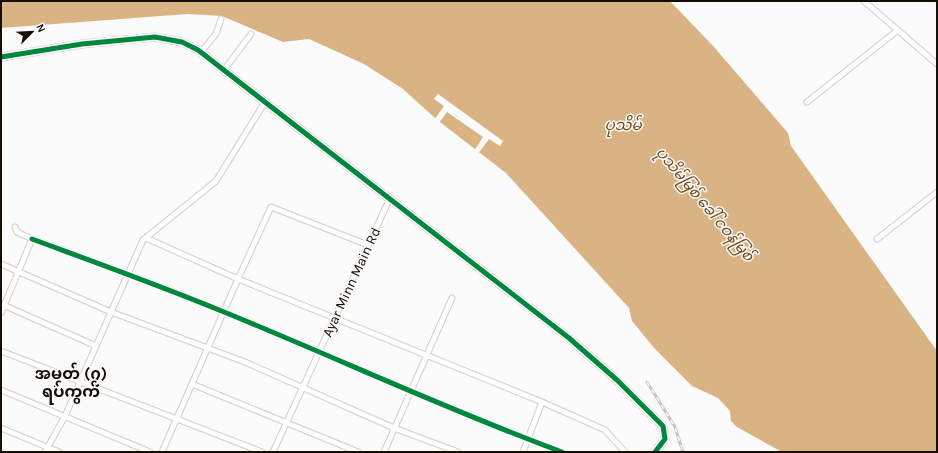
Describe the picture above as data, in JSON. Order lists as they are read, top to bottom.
{
  "streets": {
    "street": ["Ayar Minn Main Rd"]
  },
  "districts": ["အမှတ် (၇) ရပ်ကွက်"],
  "water": ["ပုသိမ်", "ပုသိမ်မြစ် ခေါ် ငဝန်မြစ်"],
  "north": "top right"
}
